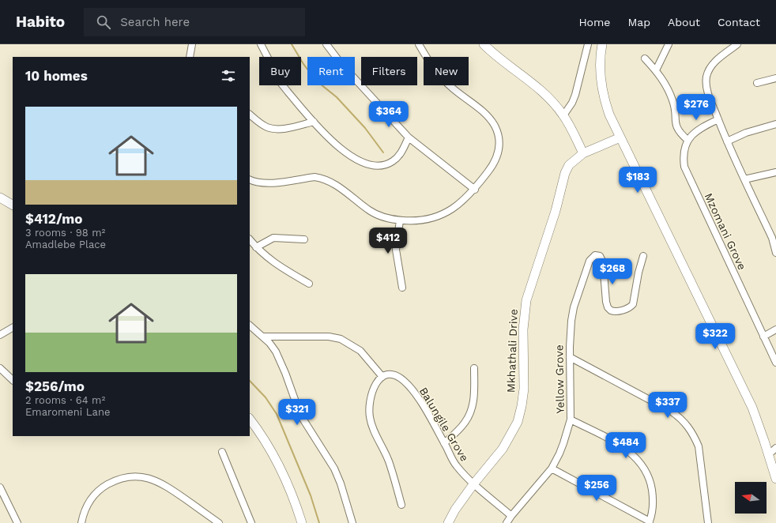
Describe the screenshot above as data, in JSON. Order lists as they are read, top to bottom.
{
  "streets": {
    "street": [
      "Mzomani Grove",
      "Mkhathali Drive",
      "Yellow Grove",
      "Balungile Grove"
    ]
  },
  "crossings": [
    ["Mkhathali Drive", "Balungile Grove"]
  ],
  "north": "left",
  "page": {
    "header": "Habito",
    "search": "Search here",
    "nav": [
      "Home",
      "Map",
      "About",
      "Contact"
    ],
    "chip": [
      "Buy",
      "Rent",
      "Filters",
      "New"
    ],
    "heading": "10 homes",
    "price": [
      "$276",
      "$364",
      "$183",
      "$412",
      "$268",
      "$322",
      "$337",
      "$321",
      "$484",
      "$256"
    ],
    "list": [
      {
        "name": "$412/mo",
        "note": "3 rooms · 98 m² · Amadlebe Place"
      },
      {
        "name": "$256/mo",
        "note": "2 rooms · 64 m² · Emaromeni Lane"
      }
    ]
  }
}
